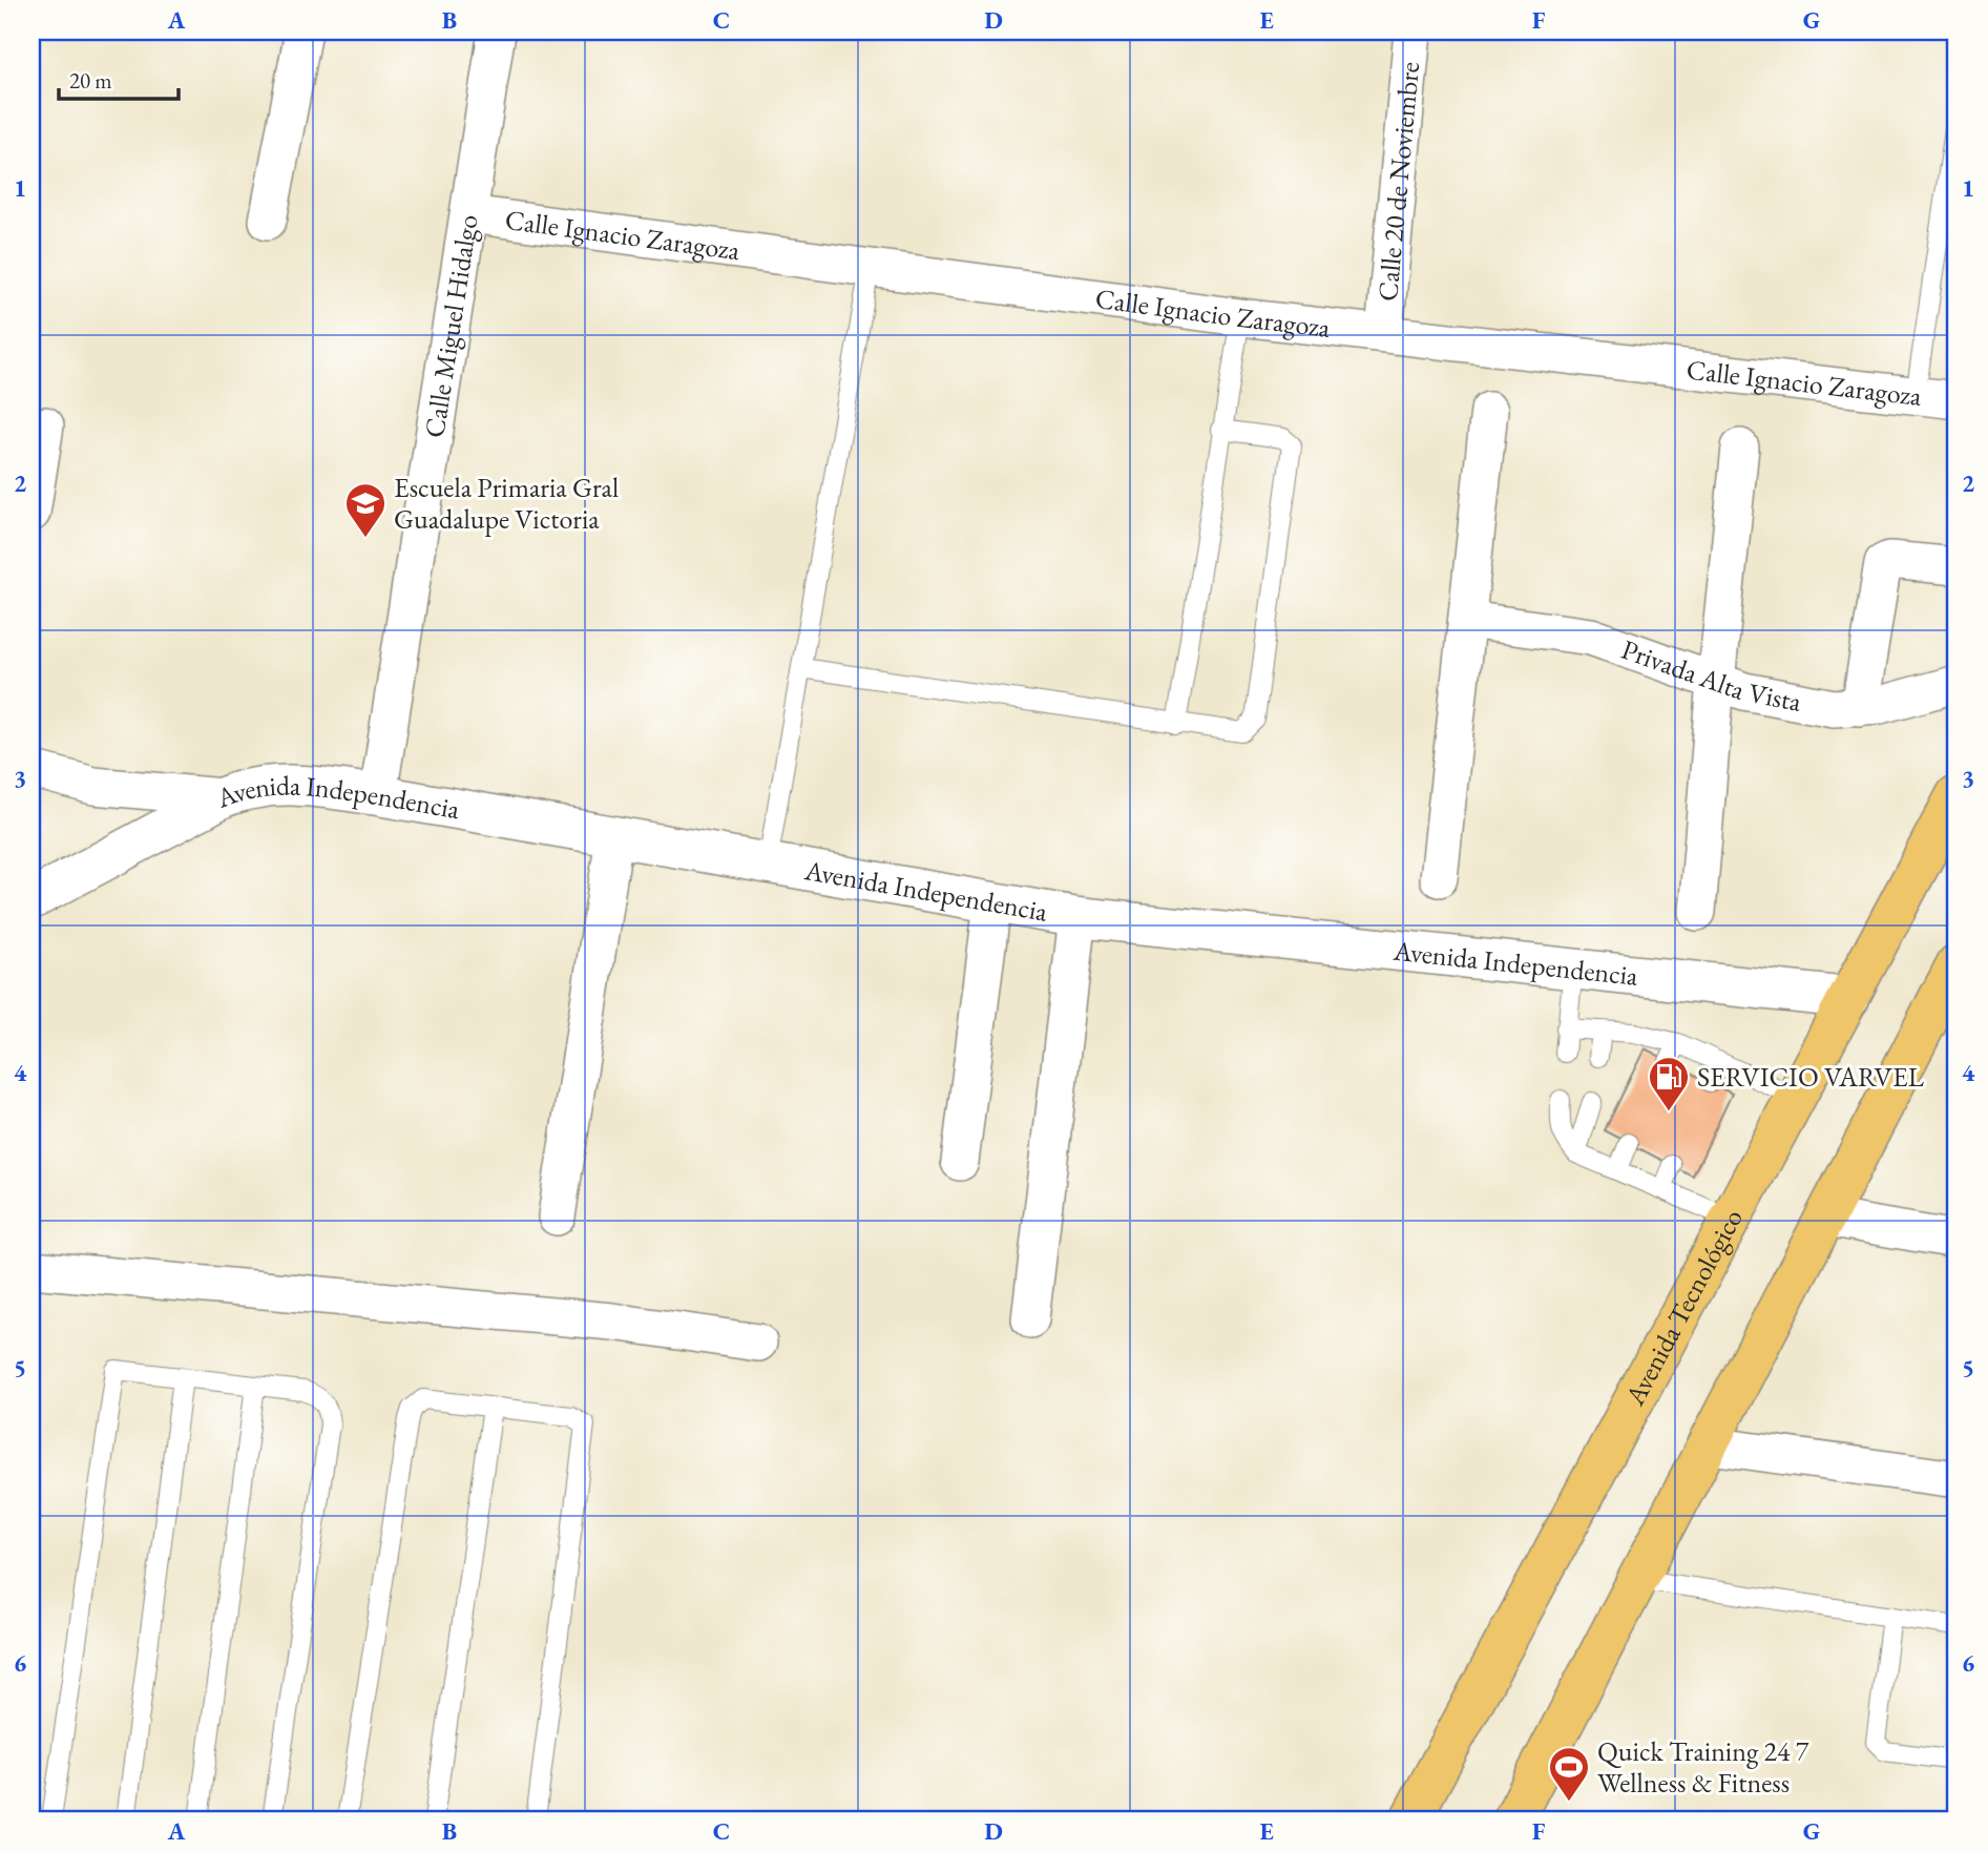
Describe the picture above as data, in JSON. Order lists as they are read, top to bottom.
{
  "streets": {
    "main road": ["Avenida Tecnológico"],
    "street": [
      "Calle 20 de Noviembre",
      "Calle Ignacio Zaragoza",
      "Calle Miguel Hidalgo",
      "Privada Alta Vista",
      "Avenida Independencia"
    ]
  },
  "crossings": [
    ["Calle 20 de Noviembre", "Calle Ignacio Zaragoza"],
    ["Calle Ignacio Zaragoza", "Calle Miguel Hidalgo"],
    ["Calle Miguel Hidalgo", "Avenida Independencia"],
    ["Avenida Independencia", "Avenida Tecnológico"]
  ],
  "places": {
    "school or university": ["Escuela Primaria Gral Guadalupe Victoria"],
    "fuel station": ["SERVICIO VARVEL"],
    "sports": ["Quick Training 24 7 Wellness & Fitness"]
  },
  "scale_bar": "20 m",
  "grid": {
    "columns": [
      "A",
      "B",
      "C",
      "D",
      "E",
      "F",
      "G"
    ],
    "rows": [
      "1",
      "2",
      "3",
      "4",
      "5",
      "6"
    ]
  }
}
